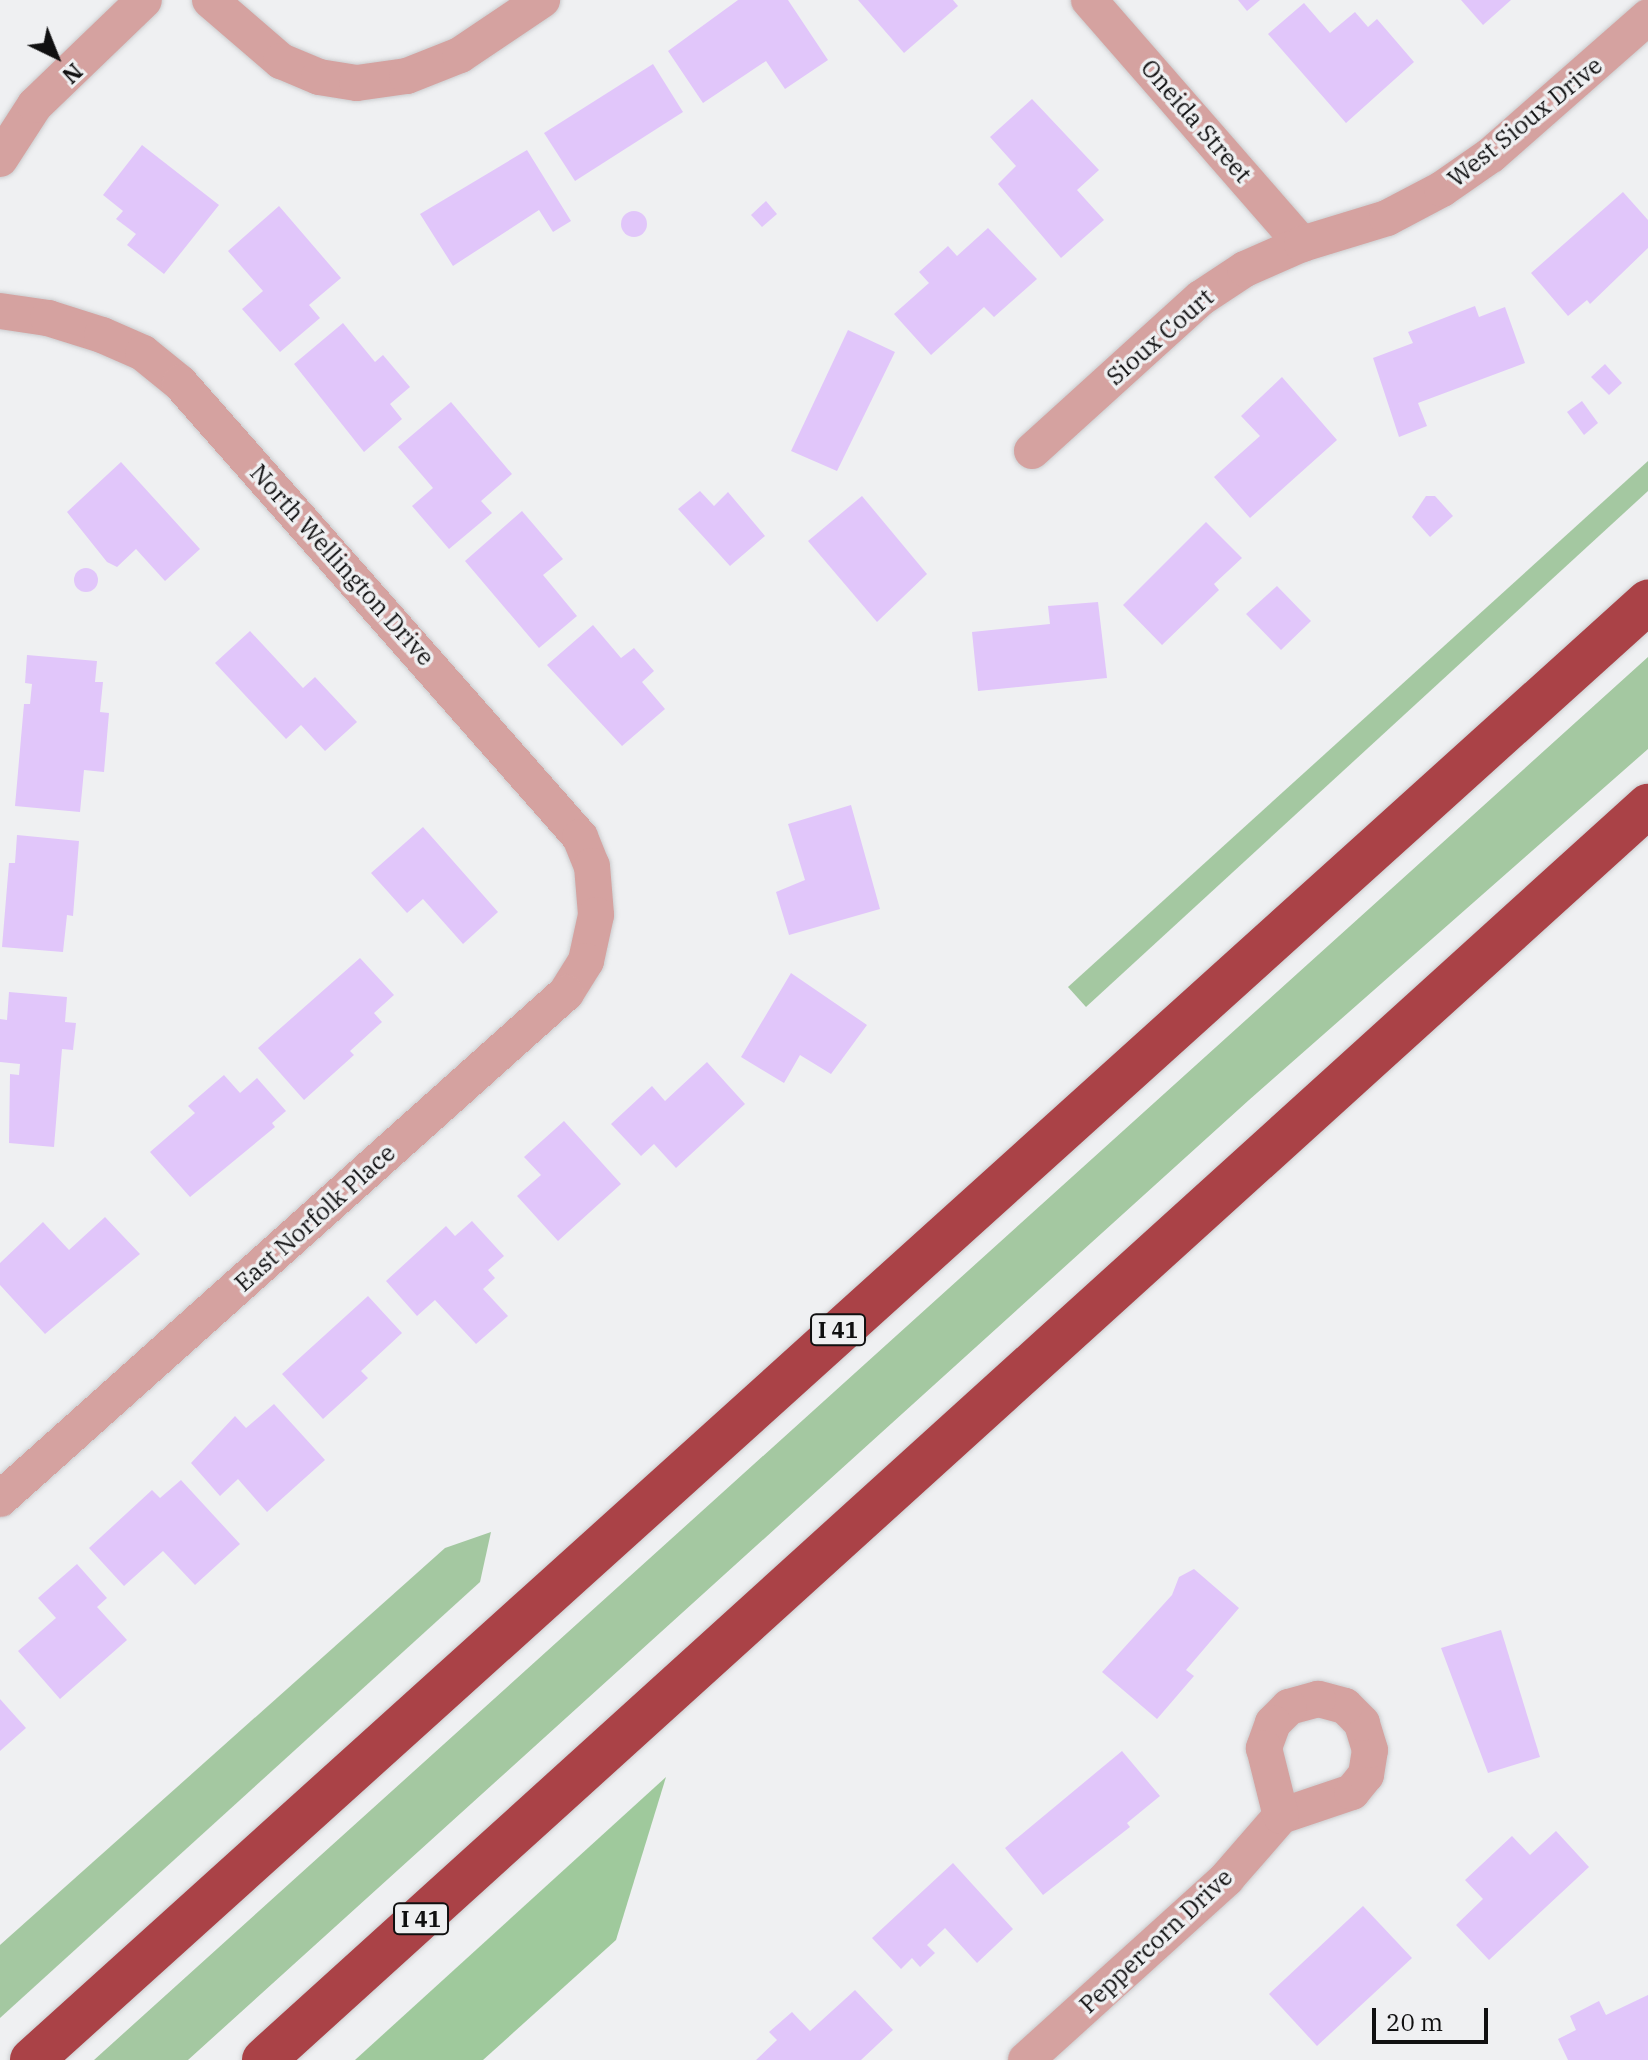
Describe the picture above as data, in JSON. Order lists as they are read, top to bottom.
{
  "streets": {
    "highway": ["I 41"],
    "street": [
      "Oneida Street",
      "West Sioux Drive",
      "Sioux Court",
      "North Wellington Drive",
      "East Norfolk Place",
      "Peppercorn Drive"
    ]
  },
  "crossings": [
    ["Oneida Street", "West Sioux Drive"],
    ["Oneida Street", "Sioux Court"],
    ["West Sioux Drive", "Sioux Court"],
    ["North Wellington Drive", "East Norfolk Place"]
  ],
  "scale_bar": "20 m",
  "north": "bottom right"
}
